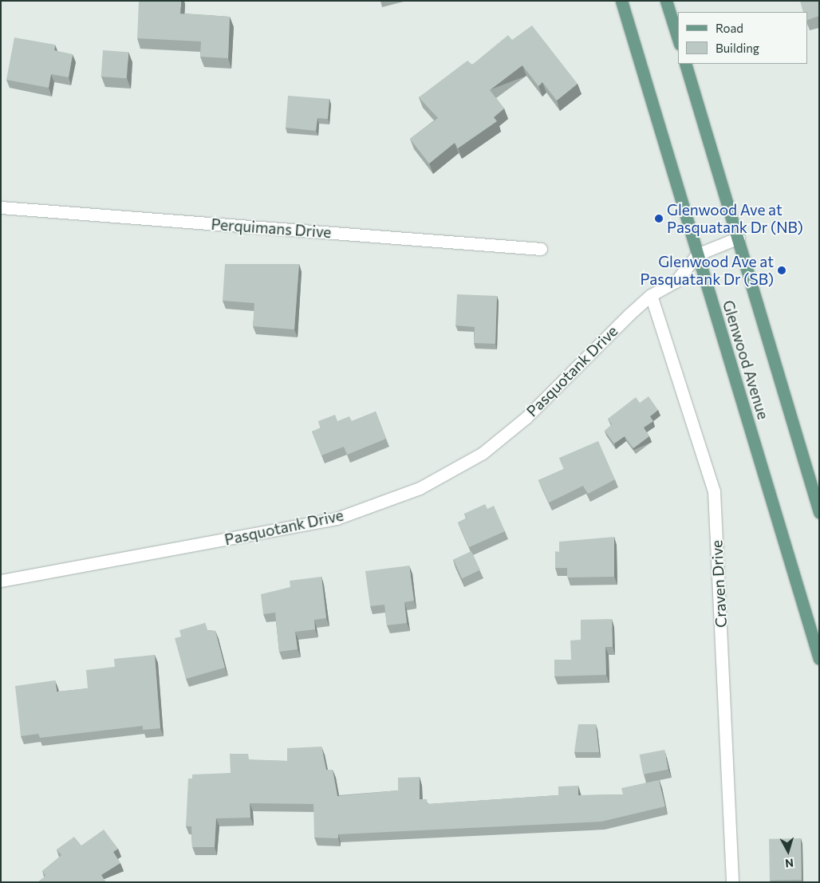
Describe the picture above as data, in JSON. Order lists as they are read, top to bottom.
{
  "streets": {
    "main road": ["Glenwood Avenue"],
    "street": ["Perquimans Drive", "Pasquotank Drive", "Craven Drive"]
  },
  "crossings": [
    ["Glenwood Avenue", "Pasquotank Drive"],
    ["Pasquotank Drive", "Craven Drive"]
  ],
  "places": ["Glenwood Ave at Pasquatank Dr (NB)", "Glenwood Ave at Pasquatank Dr (SB)"],
  "legend": ["Road", "Building"],
  "north": "bottom"
}
